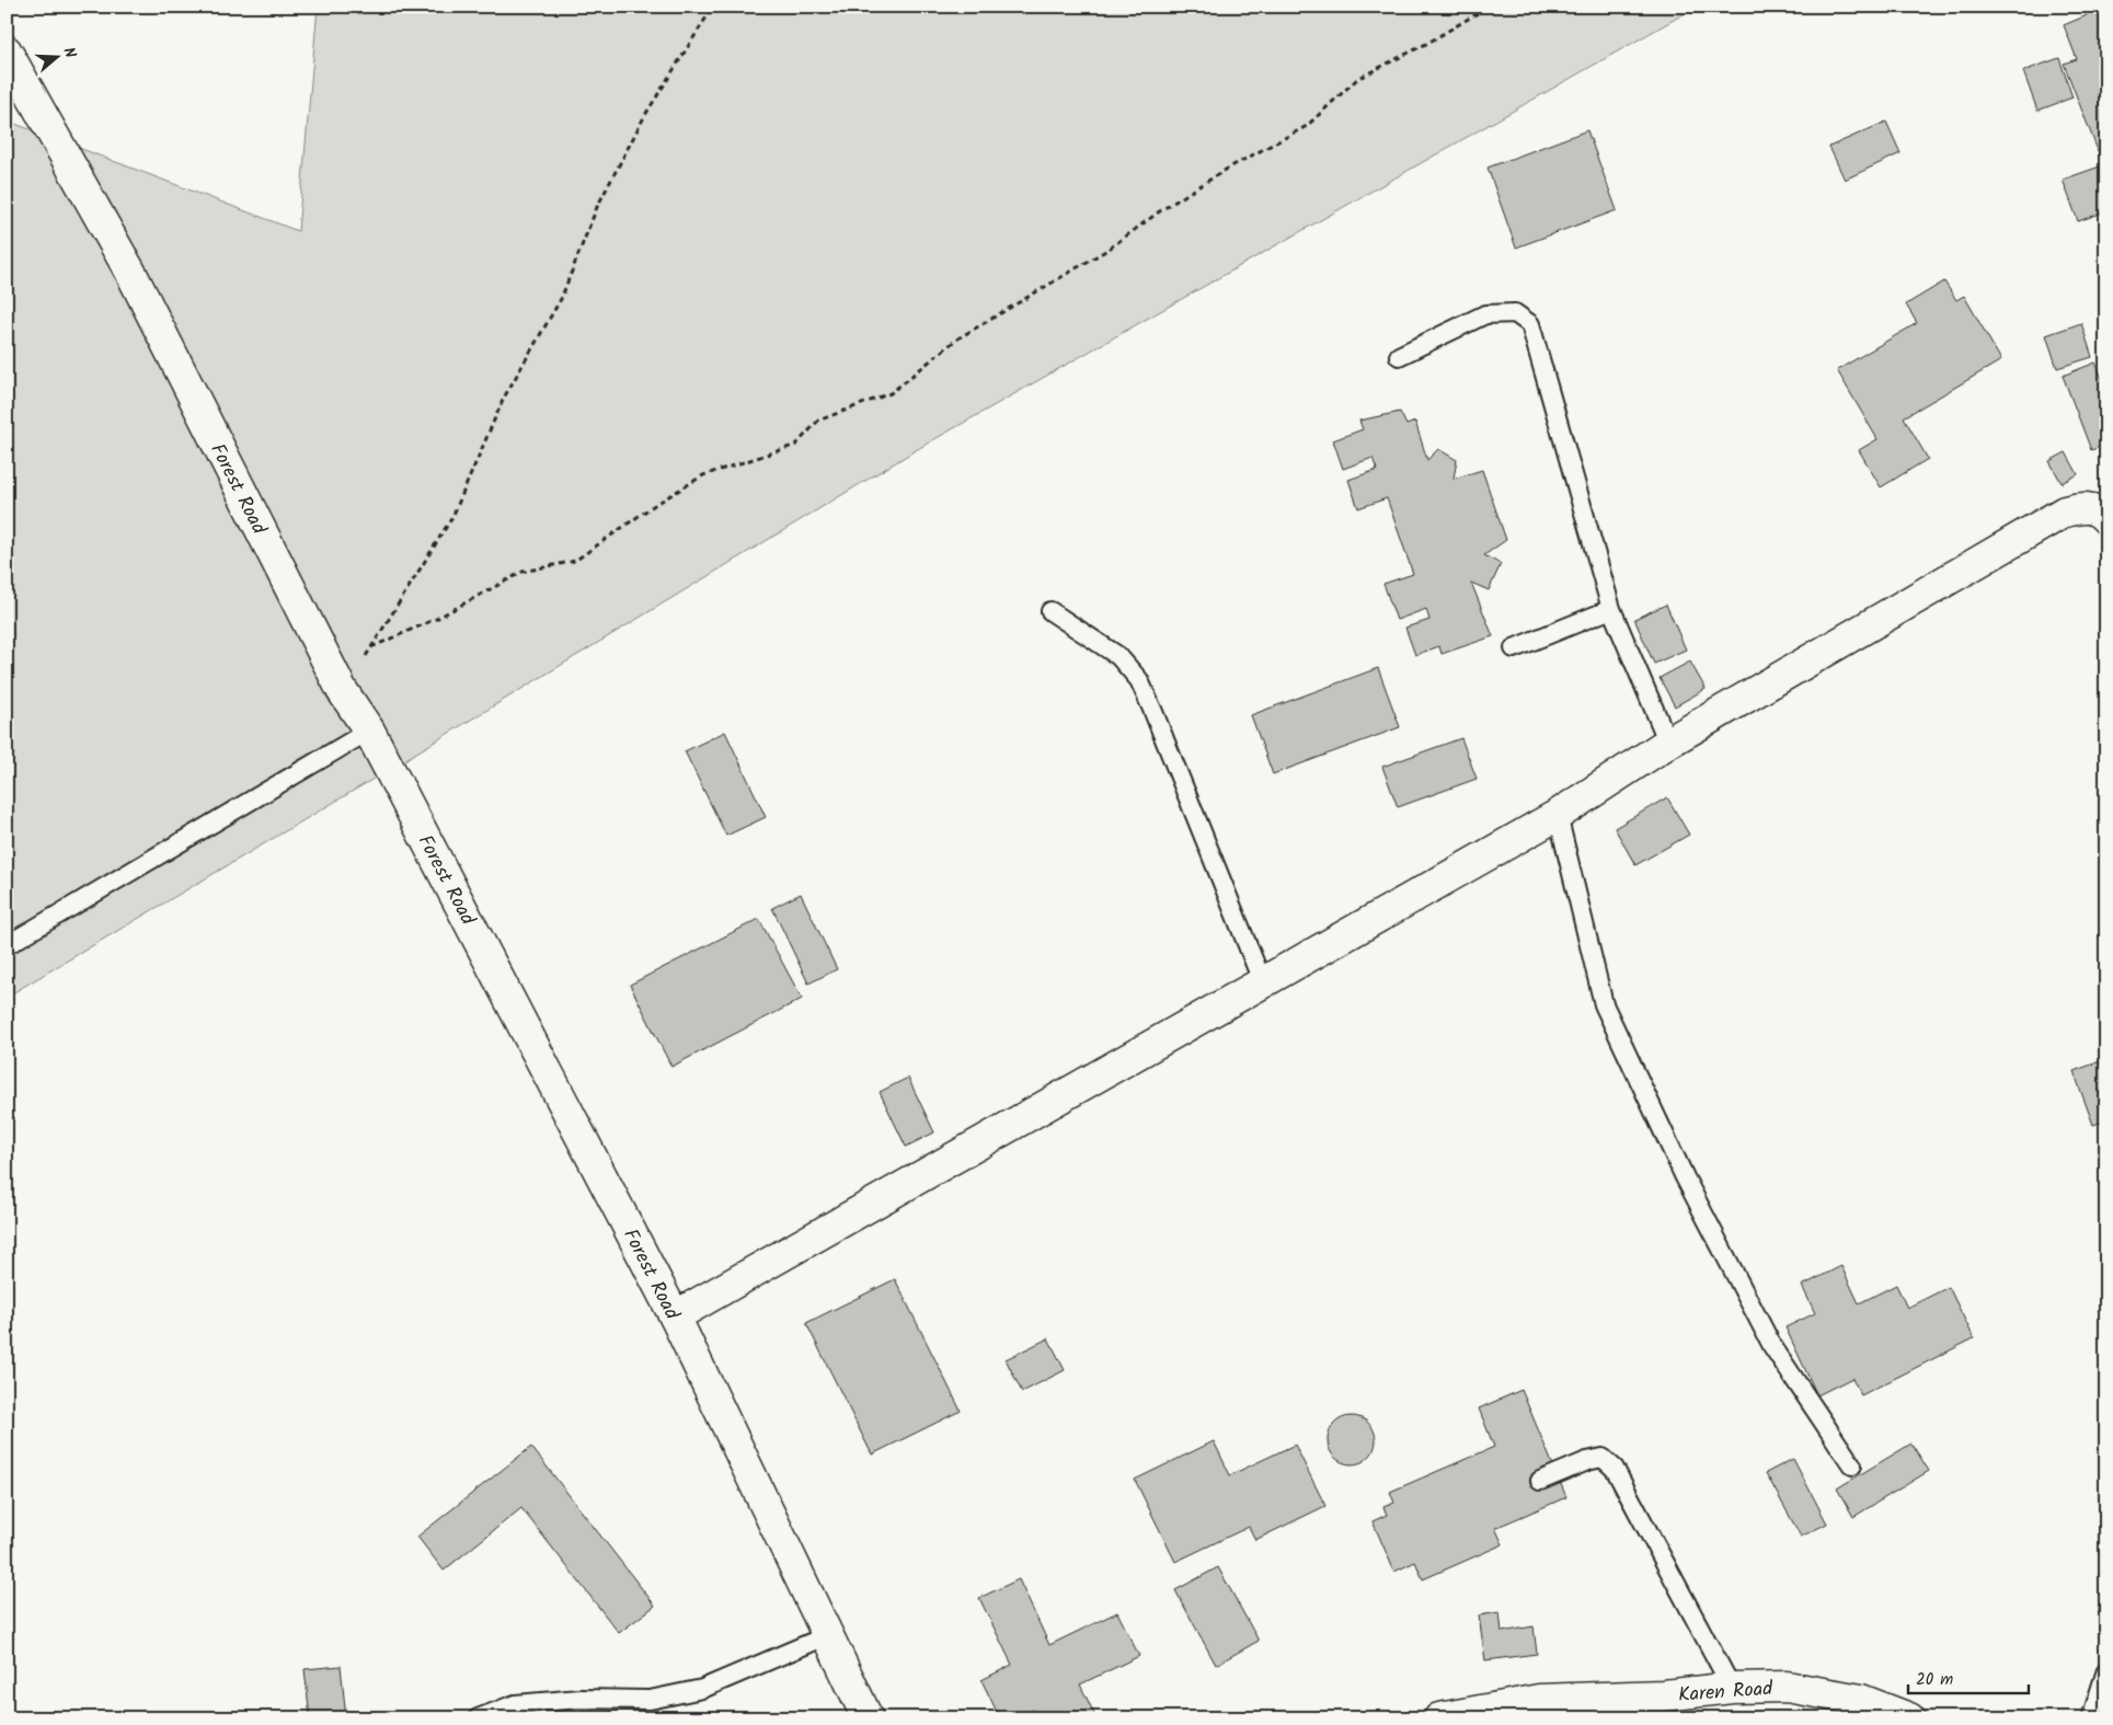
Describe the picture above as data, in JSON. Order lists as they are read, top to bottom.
{
  "streets": {
    "street": ["Forest Road", "Karen Road"]
  },
  "scale_bar": "20 m",
  "north": "right"
}
